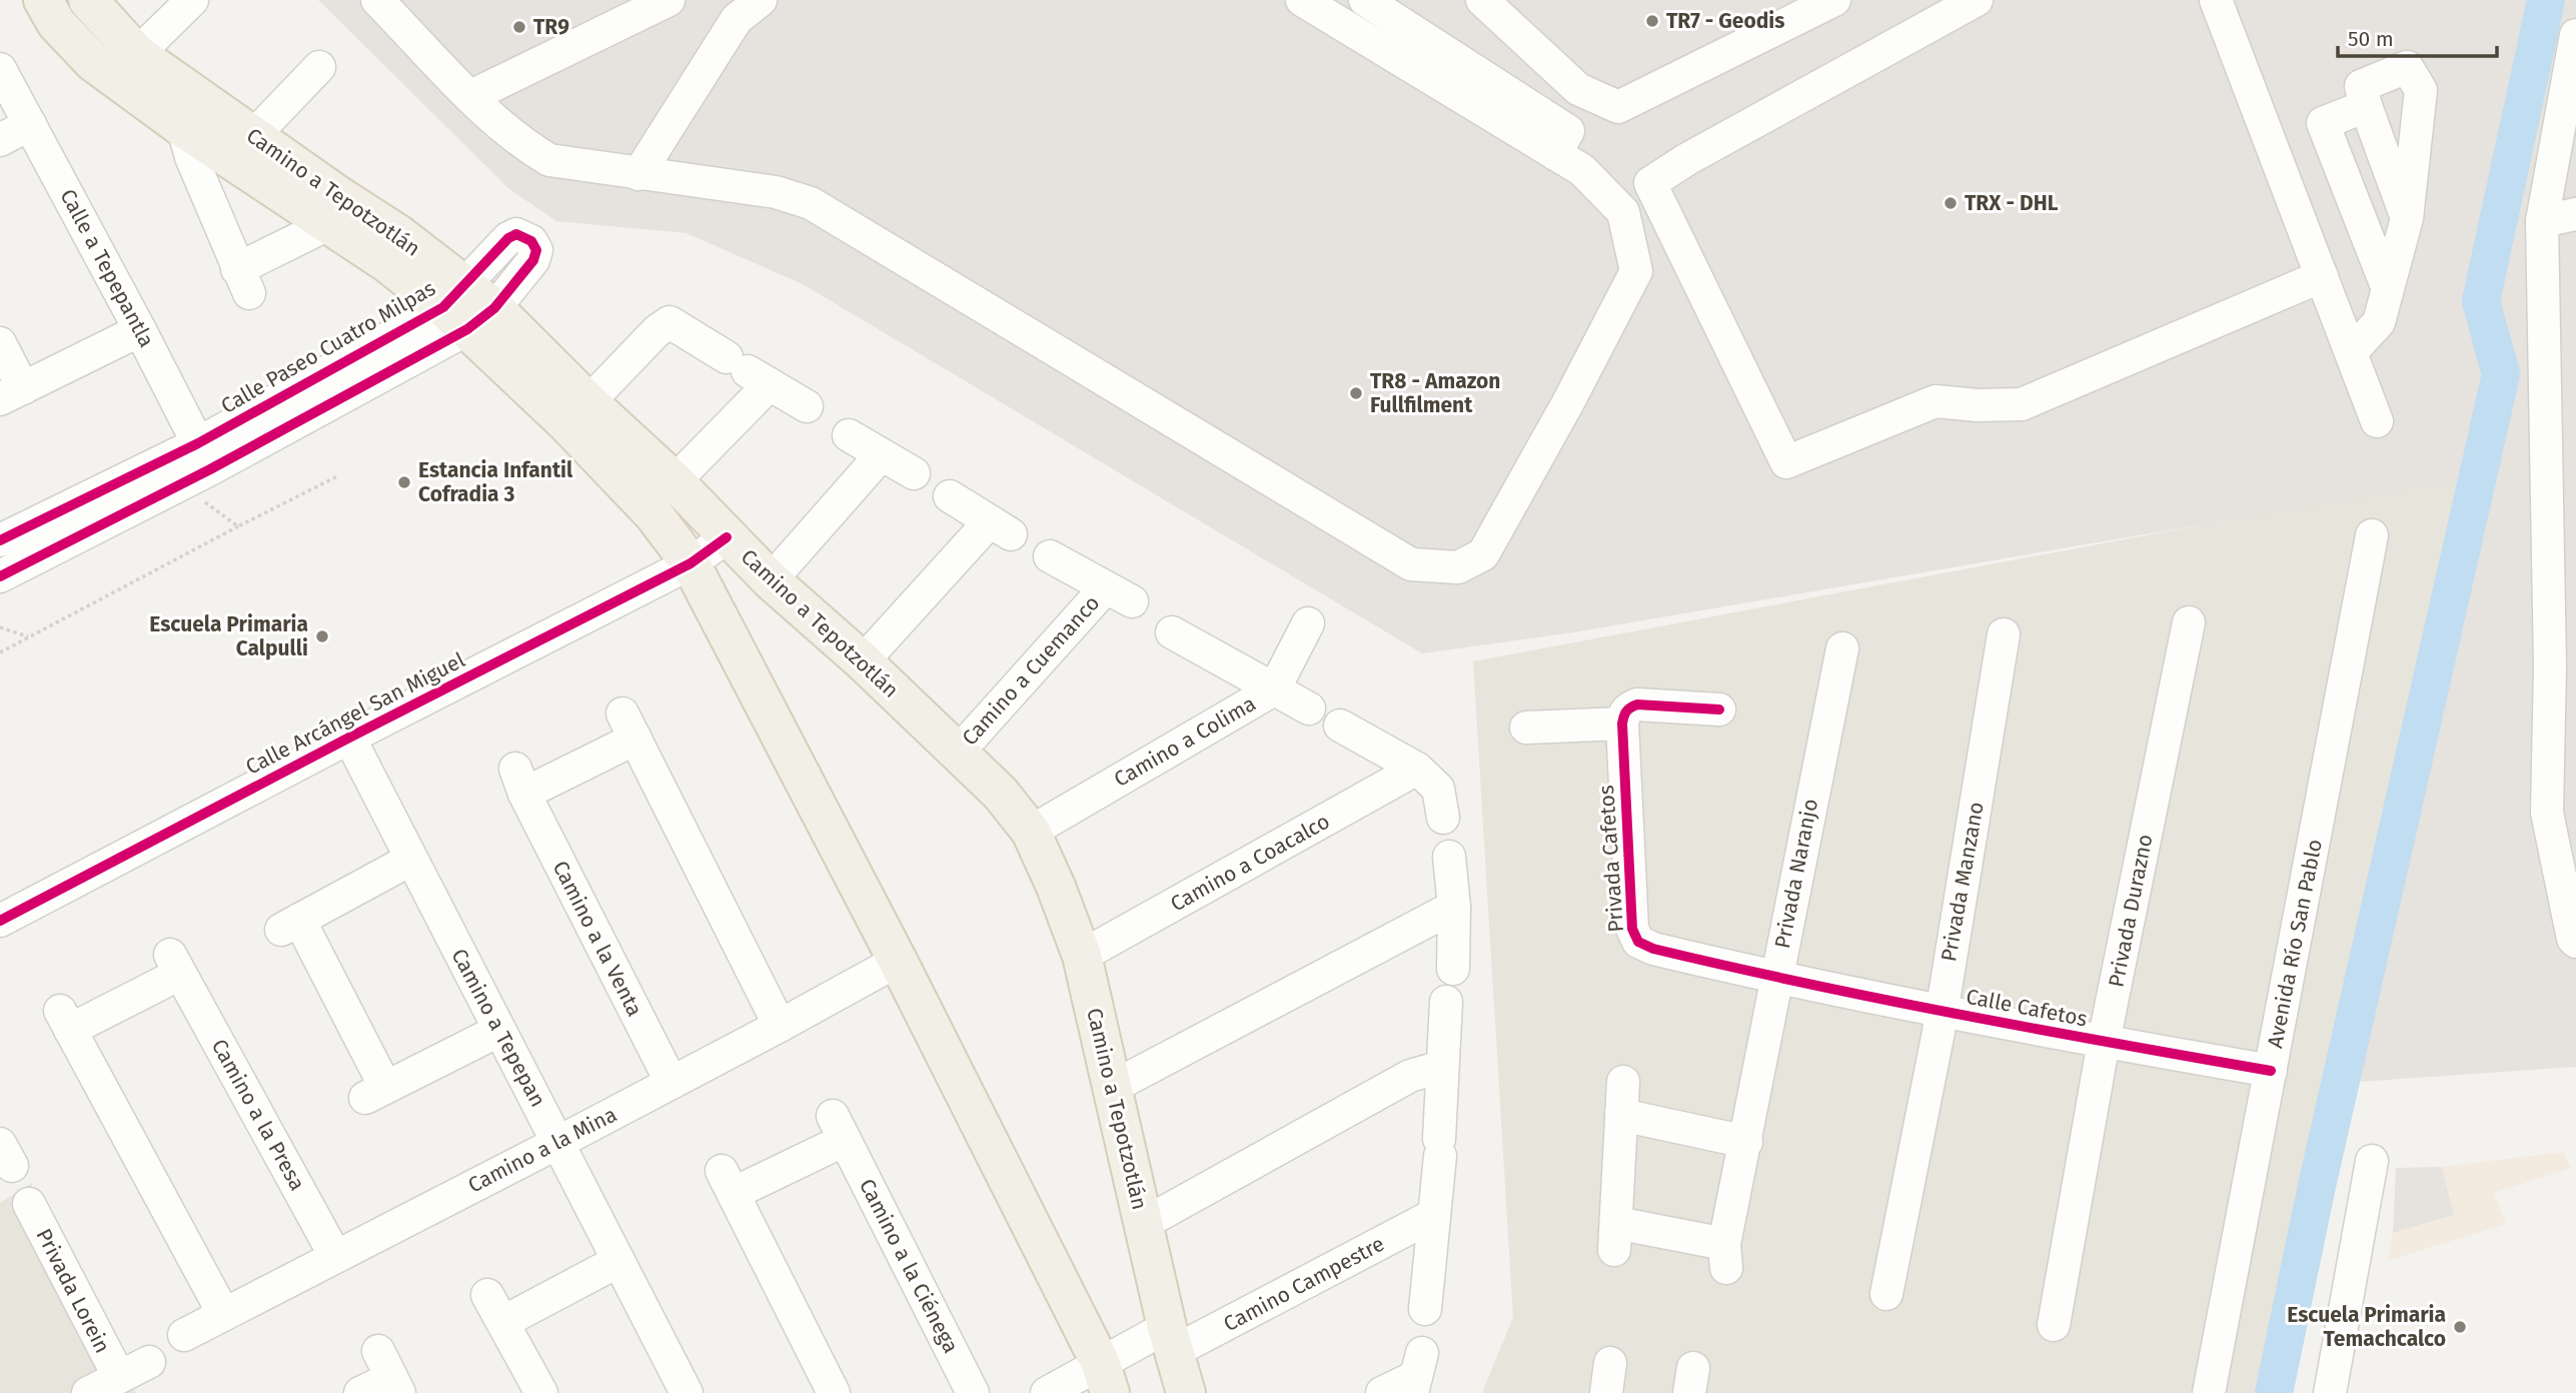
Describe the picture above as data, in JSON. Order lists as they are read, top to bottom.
{
  "streets": {
    "main road": ["Camino a Tepotzotlán"],
    "street": [
      "Calle a Tepepantla",
      "Calle Paseo Cuatro Milpas",
      "Camino a Cuemanco",
      "Calle Arcángel San Miguel",
      "Camino a Colima",
      "Privada Cafetos",
      "Camino a Coacalco",
      "Privada Naranjo",
      "Privada Manzano",
      "Privada Durazno",
      "Camino a la Venta",
      "Avenida Río San Pablo",
      "Calle Cafetos",
      "Camino a Tepepan",
      "Camino a la Presa",
      "Camino a la Mina",
      "Camino a la Ciénega",
      "Camino Campestre",
      "Privada Lorein"
    ]
  },
  "crossings": [
    ["Camino a Tepotzotlán", "Calle Paseo Cuatro Milpas"],
    ["Camino a Tepotzotlán", "Camino a Cuemanco"],
    ["Camino a Tepotzotlán", "Calle Arcángel San Miguel"],
    ["Camino a Tepotzotlán", "Camino a Colima"],
    ["Camino a Tepotzotlán", "Camino a Coacalco"],
    ["Camino a Tepotzotlán", "Camino a la Mina"],
    ["Camino a Tepotzotlán", "Camino Campestre"],
    ["Calle a Tepepantla", "Calle Paseo Cuatro Milpas"],
    ["Calle Arcángel San Miguel", "Camino a Tepepan"],
    ["Privada Cafetos", "Privada Naranjo"],
    ["Privada Cafetos", "Calle Cafetos"],
    ["Privada Naranjo", "Calle Cafetos"],
    ["Privada Manzano", "Calle Cafetos"],
    ["Privada Durazno", "Calle Cafetos"],
    ["Camino a la Venta", "Camino a la Mina"],
    ["Avenida Río San Pablo", "Calle Cafetos"],
    ["Camino a Tepepan", "Camino a la Mina"],
    ["Camino a la Presa", "Camino a la Mina"]
  ],
  "places": [
    "TR7 - Geodis",
    "TR9",
    "TRX - DHL",
    "TR8 - Amazon Fullfilment",
    "Estancia Infantil Cofradia 3",
    "Escuela Primaria Calpulli",
    "Escuela Primaria Temachcalco"
  ],
  "scale_bar": "50 m"
}
